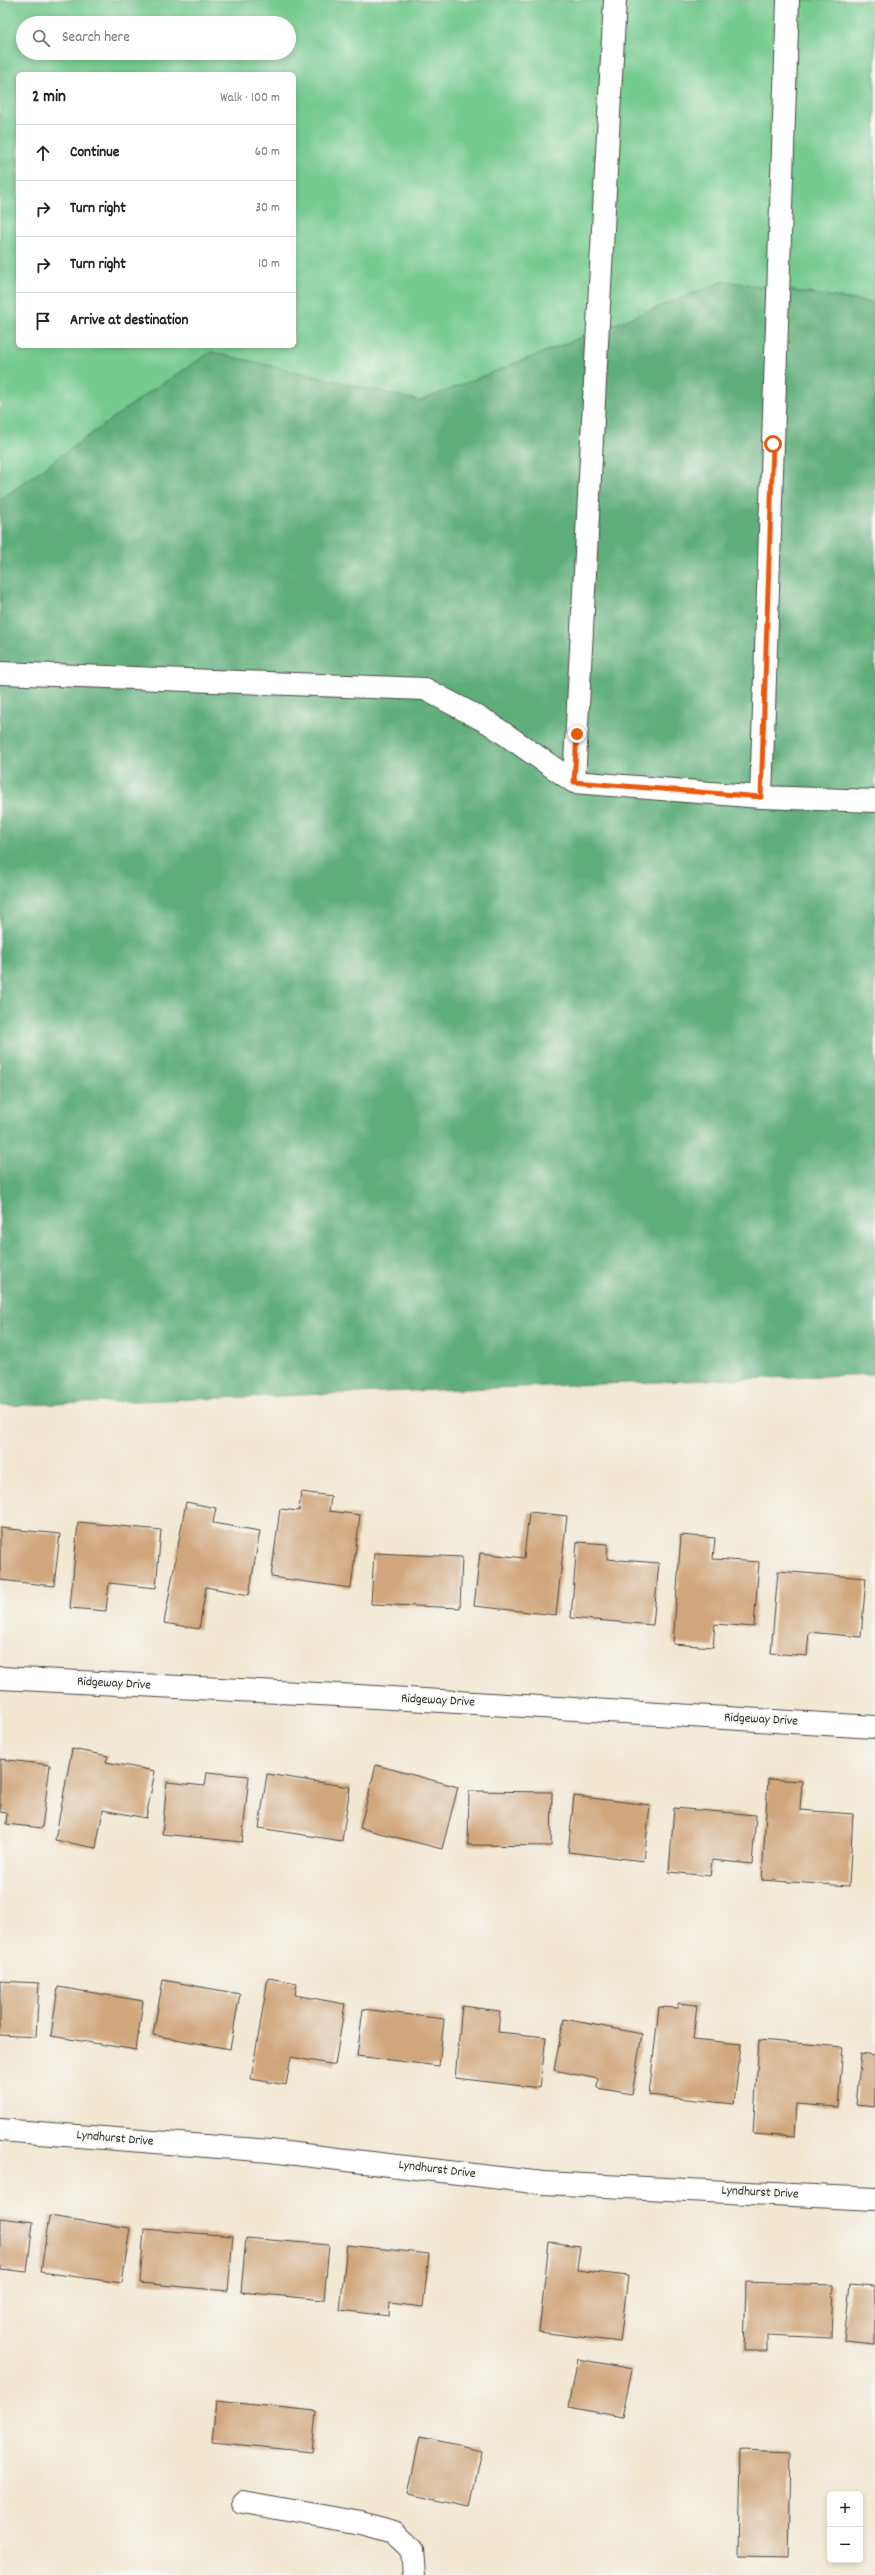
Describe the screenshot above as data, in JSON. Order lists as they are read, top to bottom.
{
  "streets": {
    "street": ["Ridgeway Drive", "Lyndhurst Drive"]
  },
  "page": {
    "search": "Search here",
    "heading": ["2 min", "Walk · 100 m"],
    "list": [
      ["Continue", "60 m"],
      ["Turn right", "30 m"],
      ["Turn right", "10 m"],
      "Arrive at destination"
    ],
    "map_buttons": ["+", "−"]
  }
}
